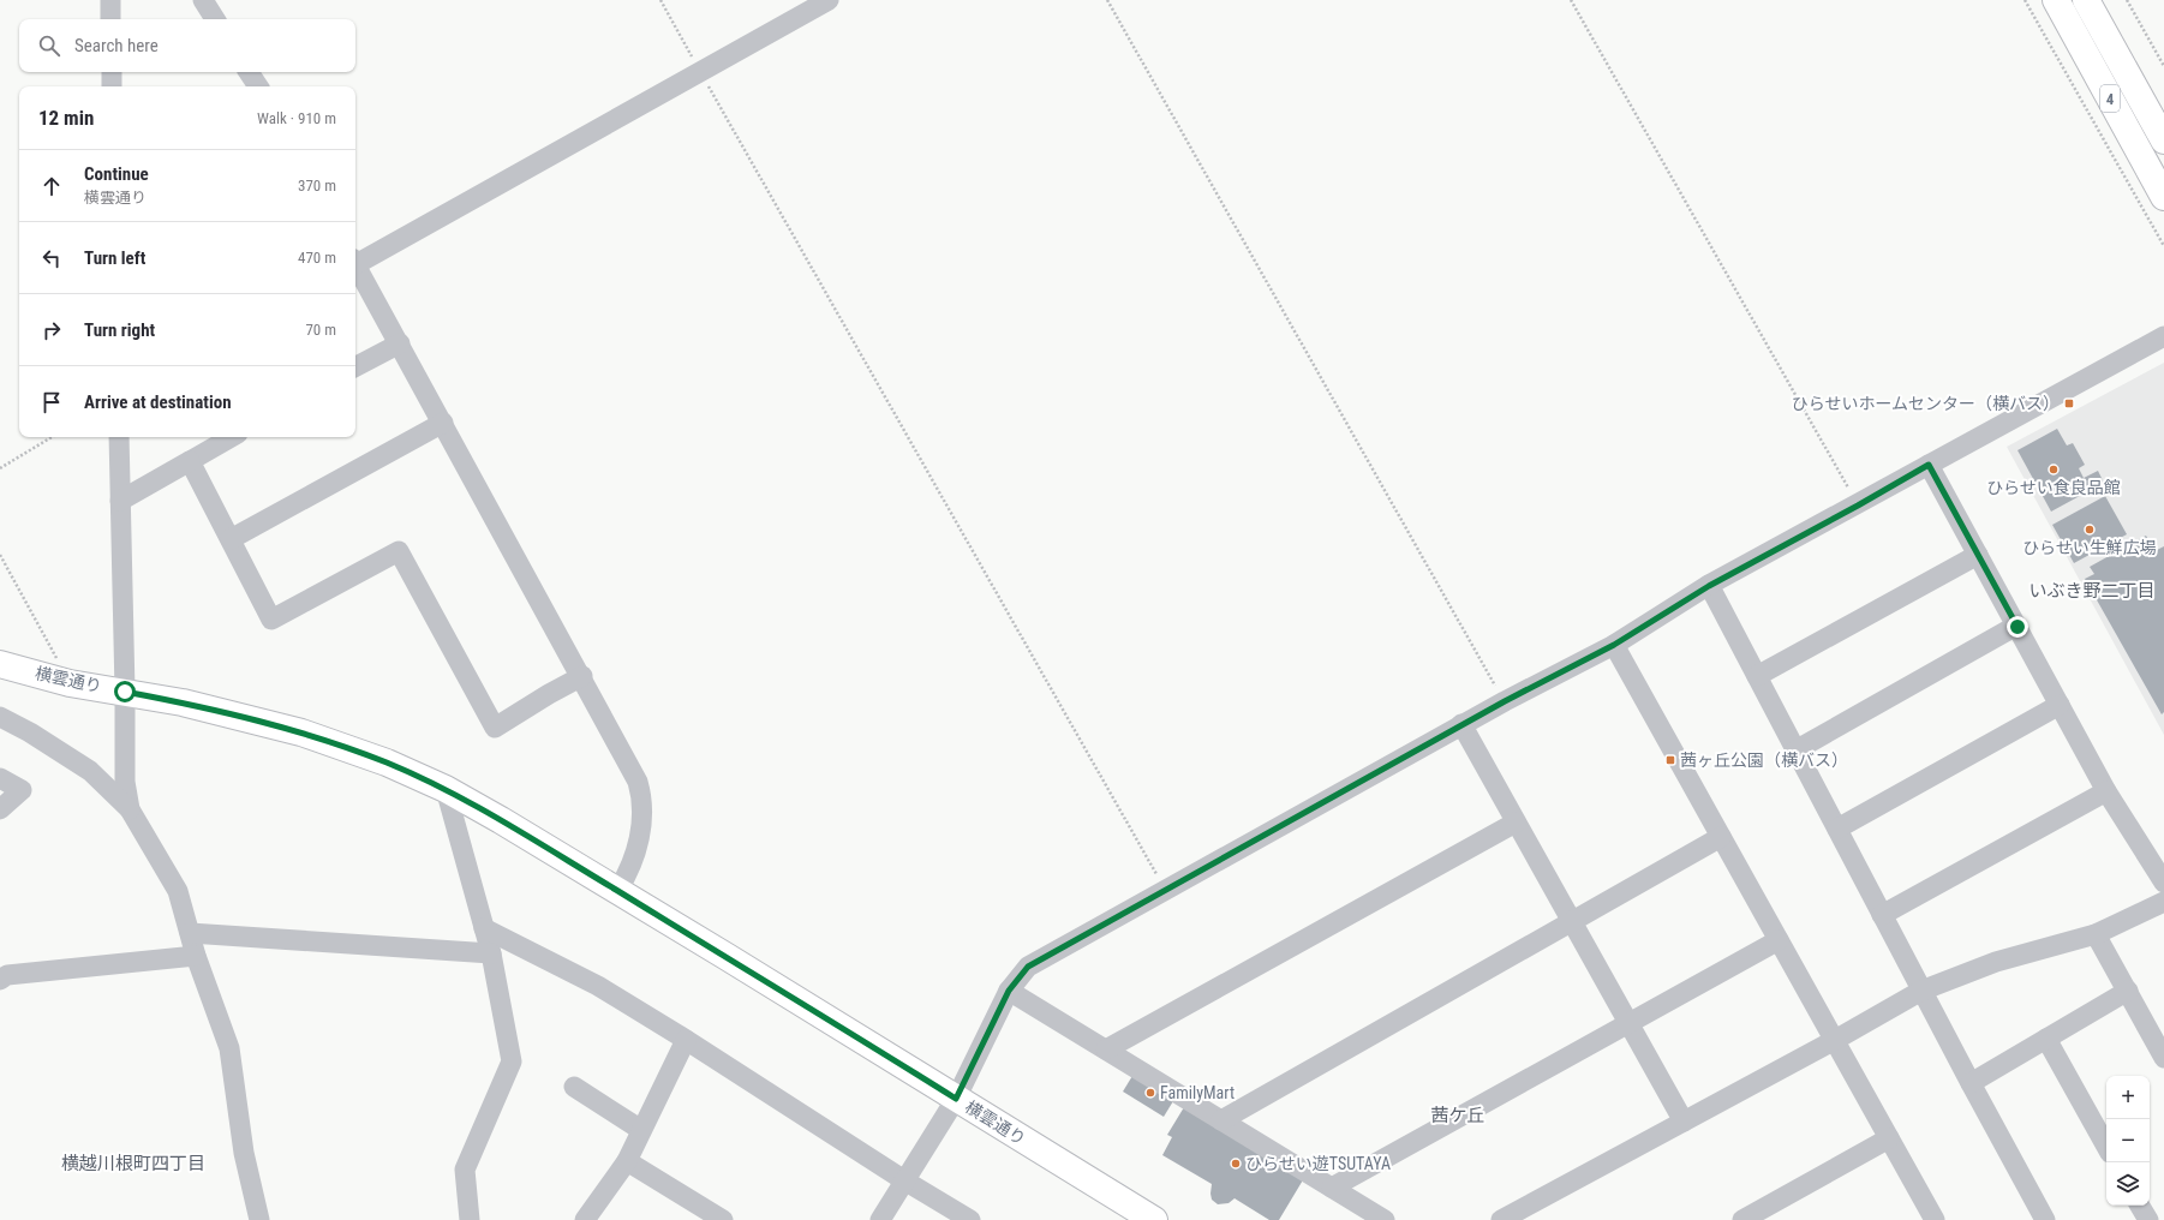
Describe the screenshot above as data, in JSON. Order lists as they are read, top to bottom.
{
  "streets": {
    "main road": ["4", "横雲通り"]
  },
  "districts": ["いぶき野二丁目", "茜ケ丘", "横越川根町四丁目"],
  "places": {
    "transit": ["ひらせいホームセンター（横バス）", "茜ヶ丘公園（横バス）"],
    "other": [
      "ひらせい食良品館",
      "ひらせい生鮮広場",
      "FamilyMart",
      "ひらせい遊TSUTAYA"
    ]
  },
  "page": {
    "search": "Search here",
    "heading": ["12 min", "Walk · 910 m"],
    "list": [
      ["Continue", "横雲通り", "370 m"],
      ["Turn left", "470 m"],
      ["Turn right", "70 m"],
      "Arrive at destination"
    ],
    "map_buttons": ["+", "−"]
  }
}
